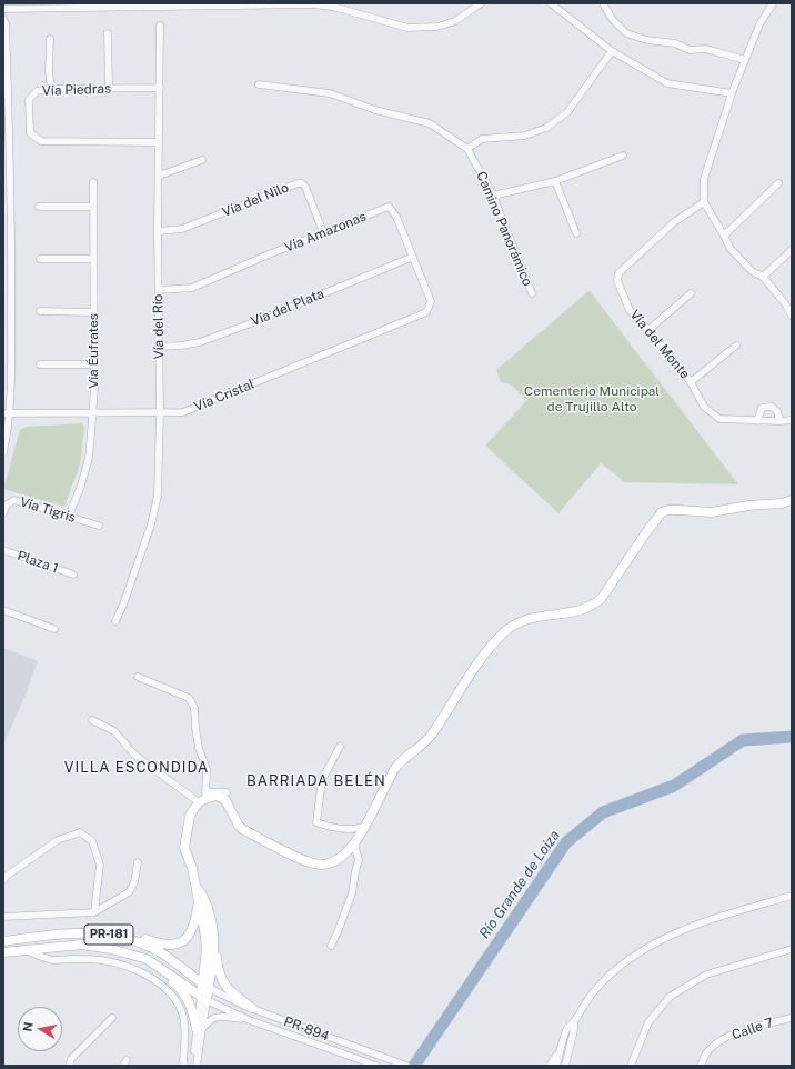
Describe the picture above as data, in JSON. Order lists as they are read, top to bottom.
{
  "streets": {
    "main road": ["PR-181"],
    "street": [
      "Vía Piedras",
      "Vía del Nilo",
      "Camino Panorámico",
      "Vía Amazonas",
      "Vía del Plata",
      "Vía del Río",
      "Vía del Monte",
      "Vía Éufrates",
      "Vía Cristal",
      "Vía Tigris",
      "Plaza 1",
      "PR-894",
      "Calle 7"
    ]
  },
  "crossings": [
    ["Vía Piedras", "Vía del Río"],
    ["Vía del Nilo", "Vía Amazonas"],
    ["Vía del Nilo", "Vía del Río"],
    ["Vía Amazonas", "Vía del Plata"],
    ["Vía Amazonas", "Vía del Río"],
    ["Vía Amazonas", "Vía Cristal"],
    ["Vía del Plata", "Vía del Río"],
    ["Vía del Río", "Vía Cristal"],
    ["Vía Éufrates", "Vía Cristal"],
    ["Vía Éufrates", "Vía Tigris"],
    ["PR-181", "PR-894"]
  ],
  "districts": ["VILLA ESCONDIDA", "BARRIADA BELÉN"],
  "water": ["Río Grande de Loíza"],
  "parks": ["Cementerio Municipal de Trujillo Alto"],
  "north": "left"
}
